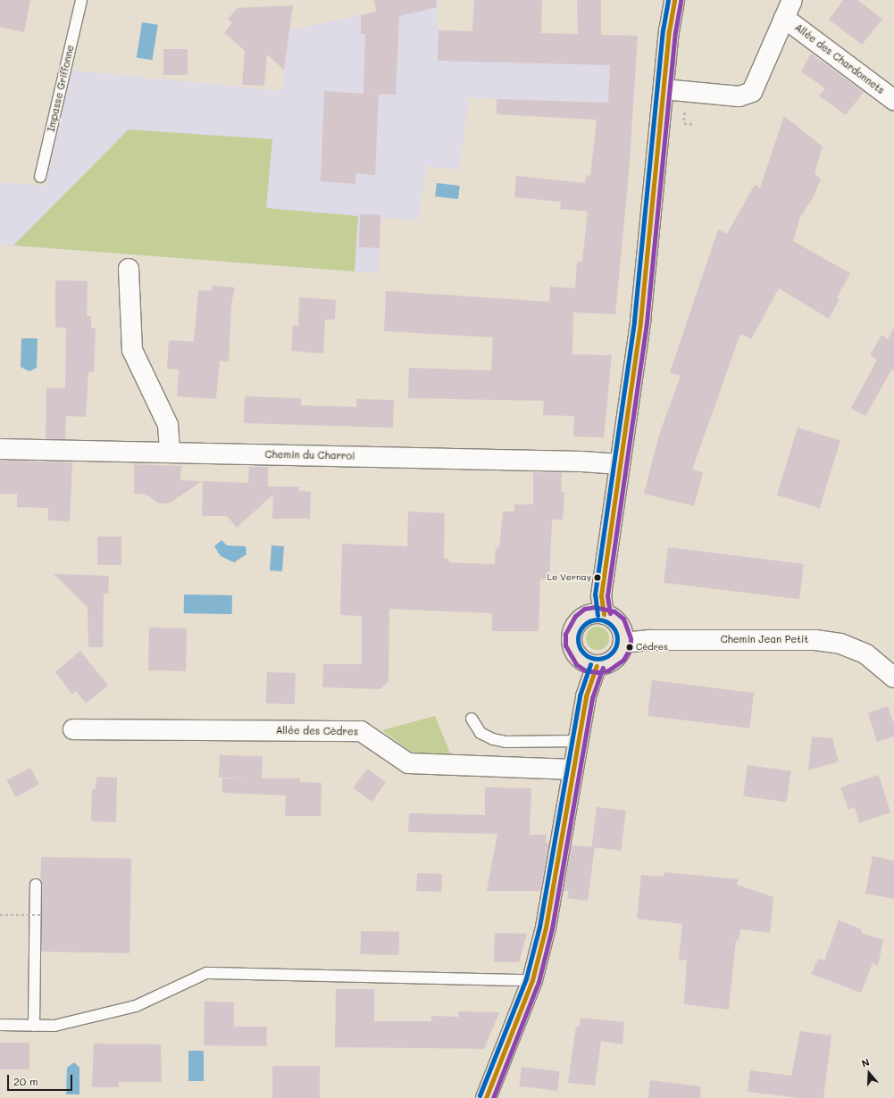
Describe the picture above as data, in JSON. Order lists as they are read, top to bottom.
{
  "streets": {
    "street": [
      "Allée des Chardonnets",
      "Chemin du Charroi",
      "Chemin Jean Petit",
      "Allée des Cèdres"
    ],
    "lane": ["Impasse Griffonne"]
  },
  "places": ["Le Vernay", "Cèdres"],
  "scale_bar": "20 m",
  "north": "top"
}
